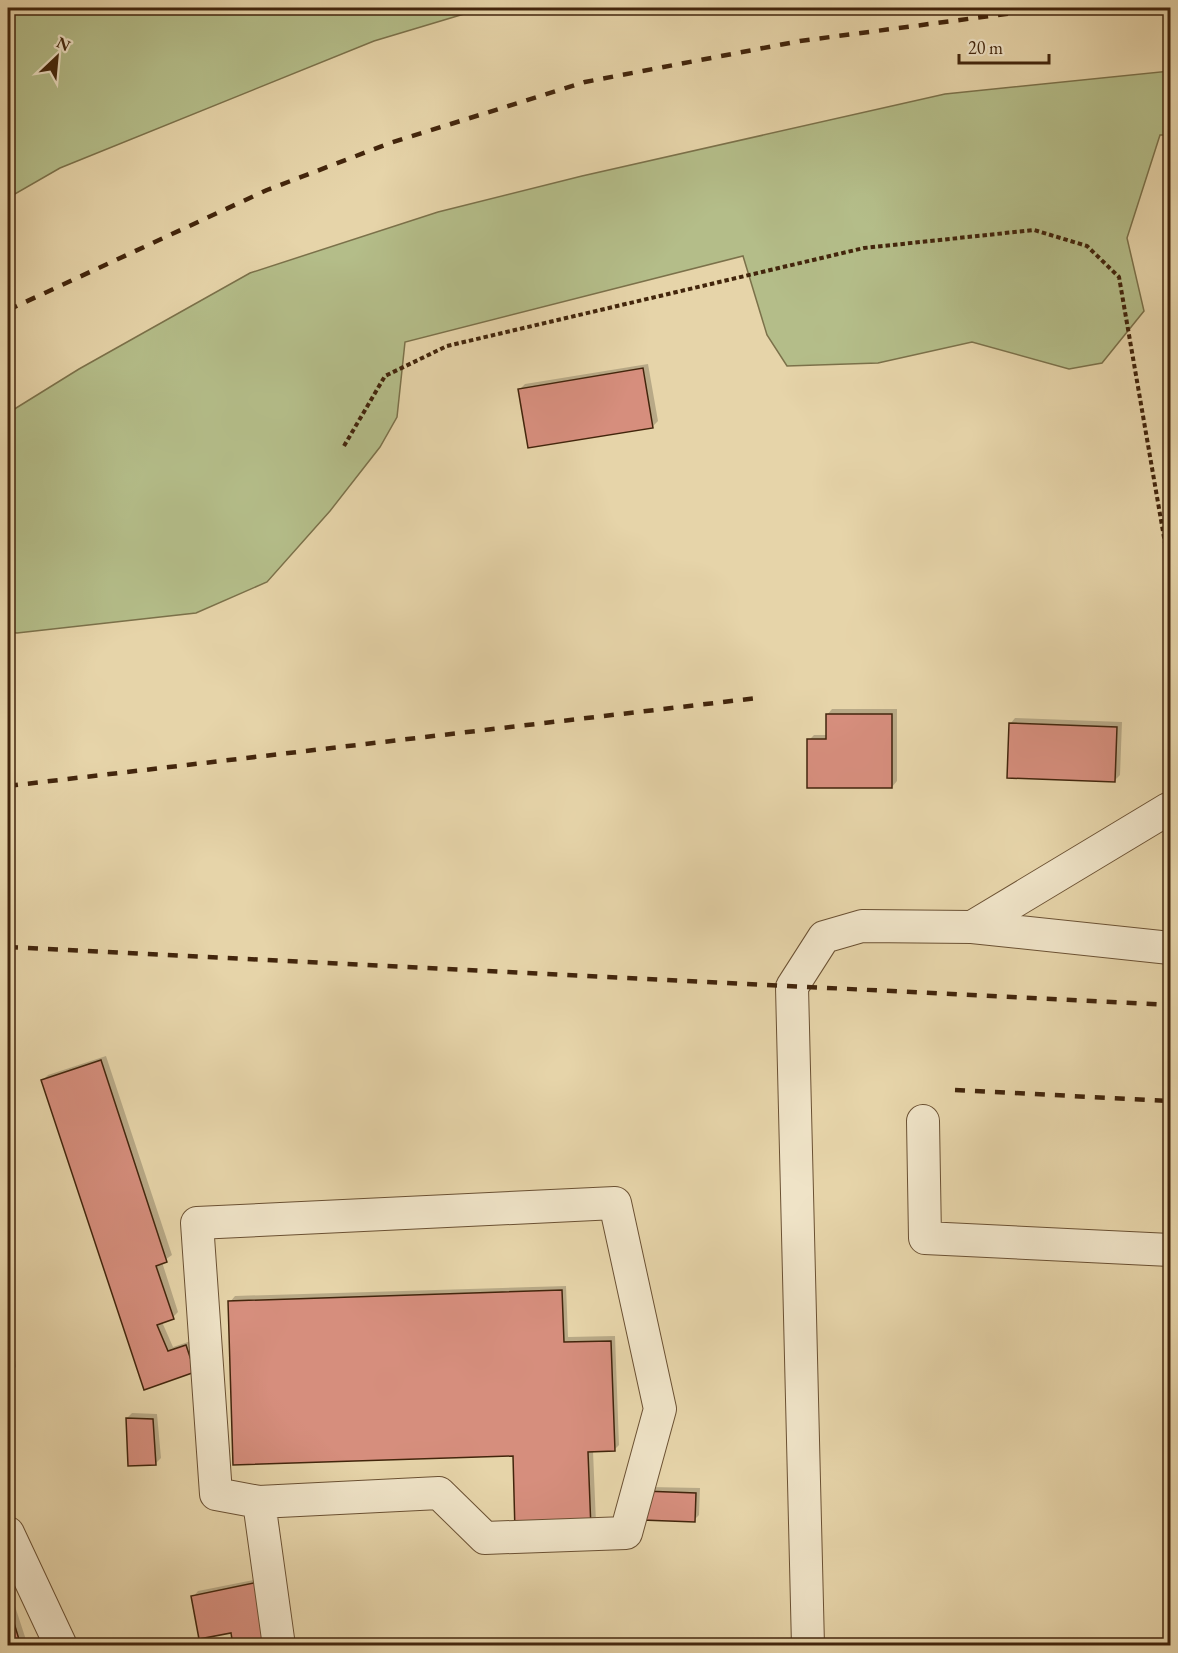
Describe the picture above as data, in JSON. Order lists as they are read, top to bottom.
{
  "scale_bar": "20 m",
  "north": "top right"
}
